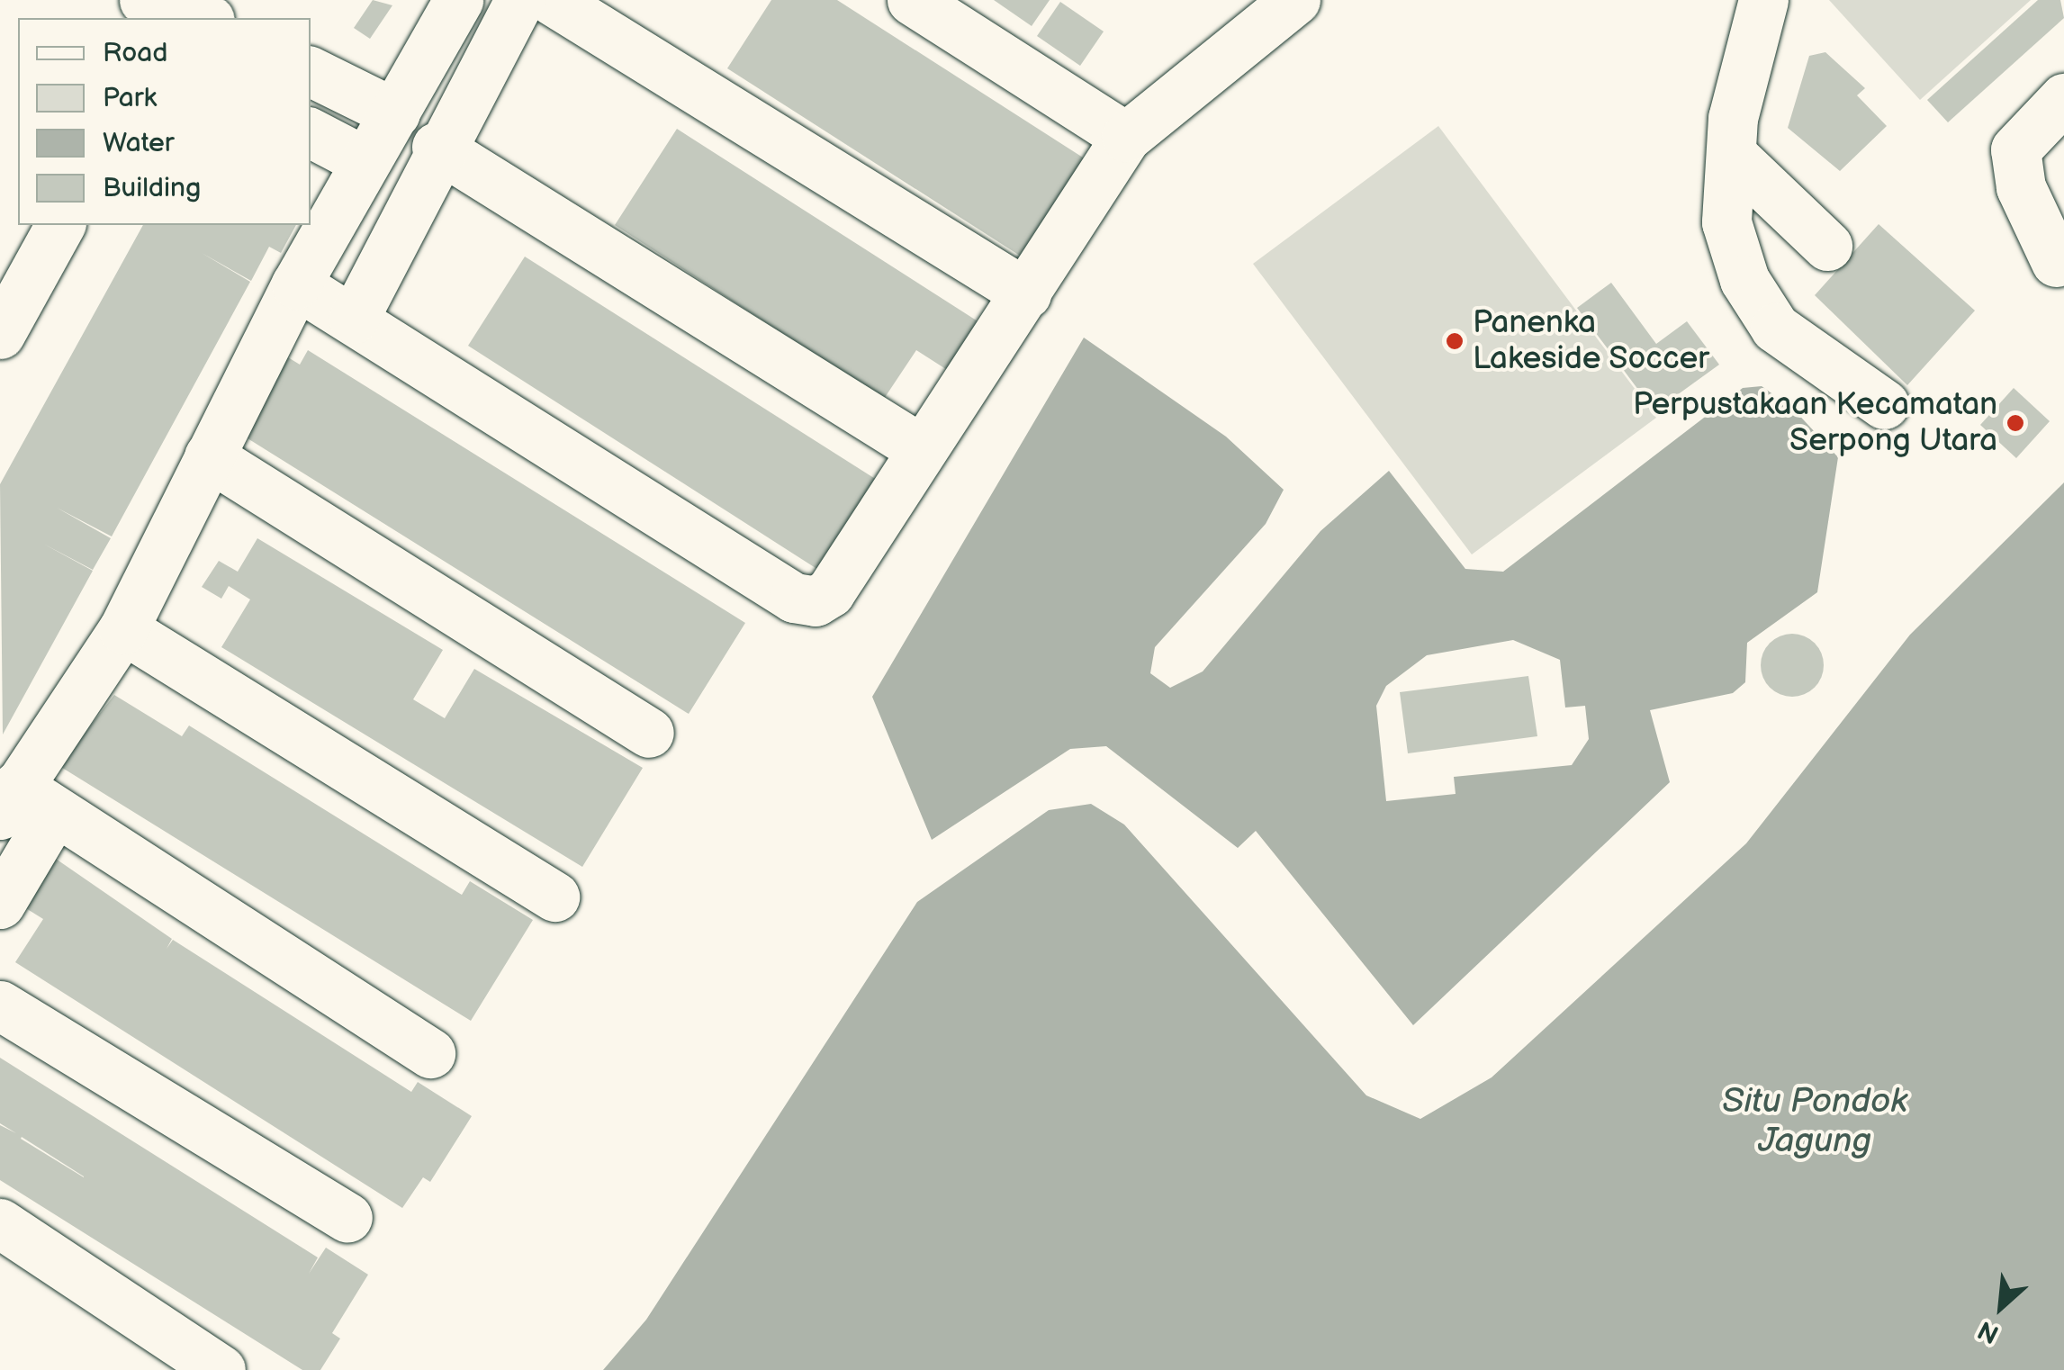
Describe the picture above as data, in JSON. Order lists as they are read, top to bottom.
{
  "water": ["Situ Pondok Jagung"],
  "places": ["Panenka Lakeside Soccer", "Perpustakaan Kecamatan Serpong Utara"],
  "legend": [
    "Road",
    "Park",
    "Water",
    "Building"
  ],
  "north": "bottom left"
}
